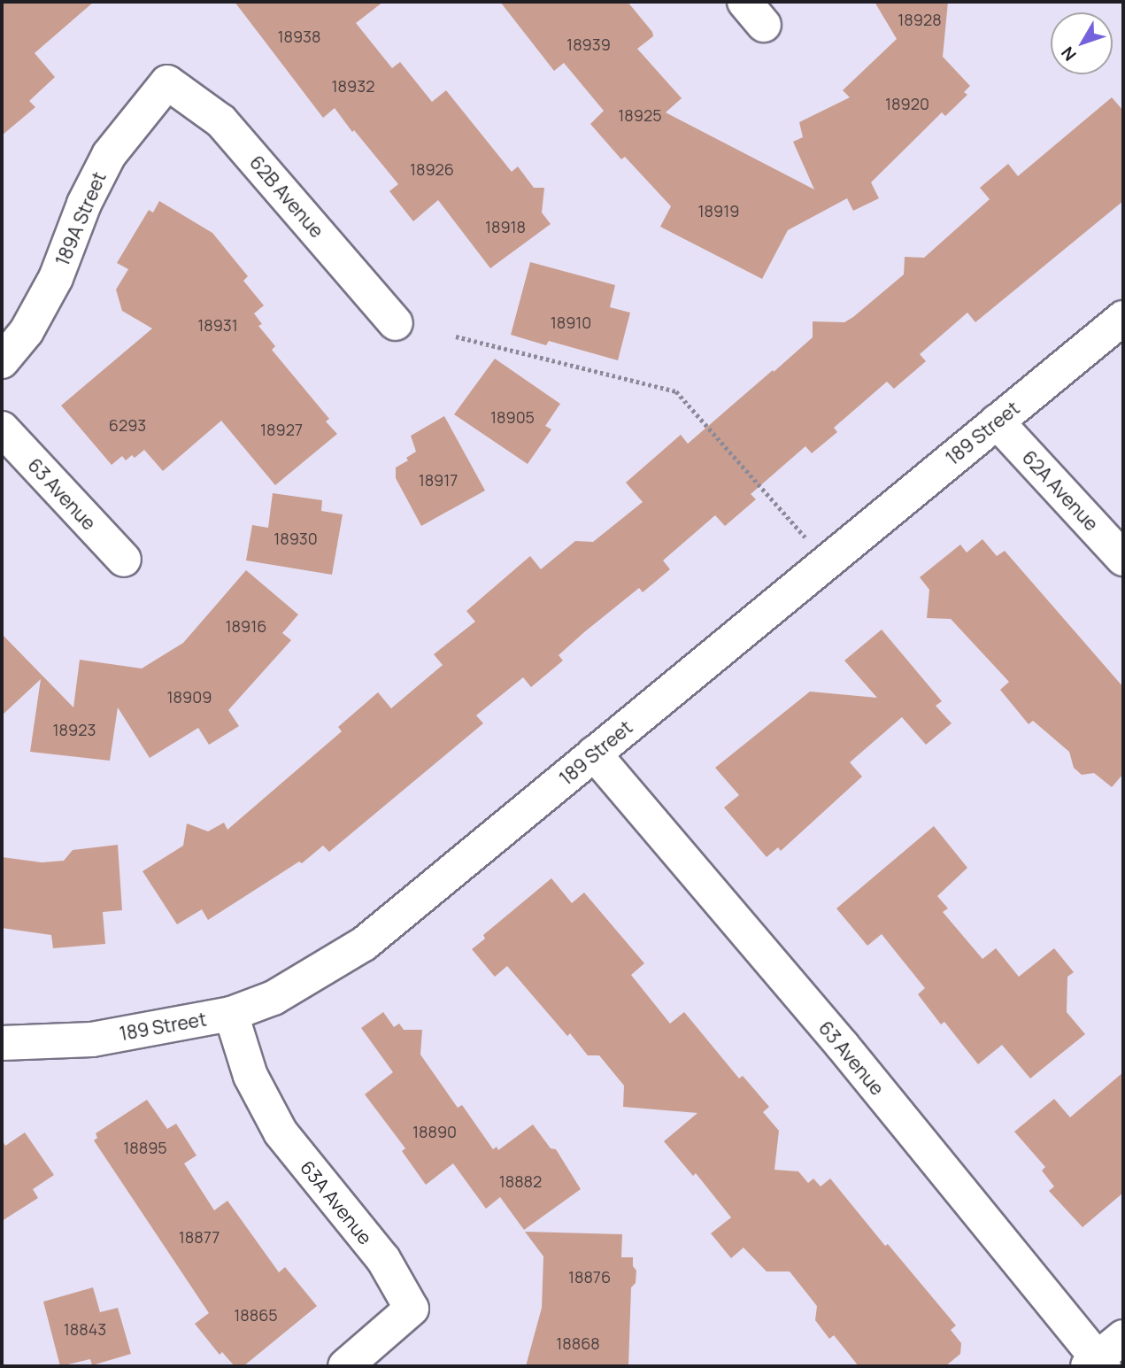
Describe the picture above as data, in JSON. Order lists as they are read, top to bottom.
{
  "streets": {
    "street": [
      "62B Avenue",
      "189A Street",
      "189 Street",
      "62A Avenue",
      "63 Avenue",
      "63A Avenue"
    ]
  },
  "crossings": [
    ["62B Avenue", "189A Street"],
    ["189 Street", "62A Avenue"],
    ["189 Street", "63 Avenue"],
    ["189 Street", "63A Avenue"]
  ],
  "house_numbers": [
    "18928",
    "18938",
    "18939",
    "18932",
    "18920",
    "18925",
    "18926",
    "18919",
    "18918",
    "18910",
    "18931",
    "18905",
    "6293",
    "18927",
    "18917",
    "18930",
    "18916",
    "18909",
    "18923",
    "18890",
    "18895",
    "18882",
    "18877",
    "18876",
    "18865",
    "18843",
    "18868"
  ],
  "north": "bottom left"
}
